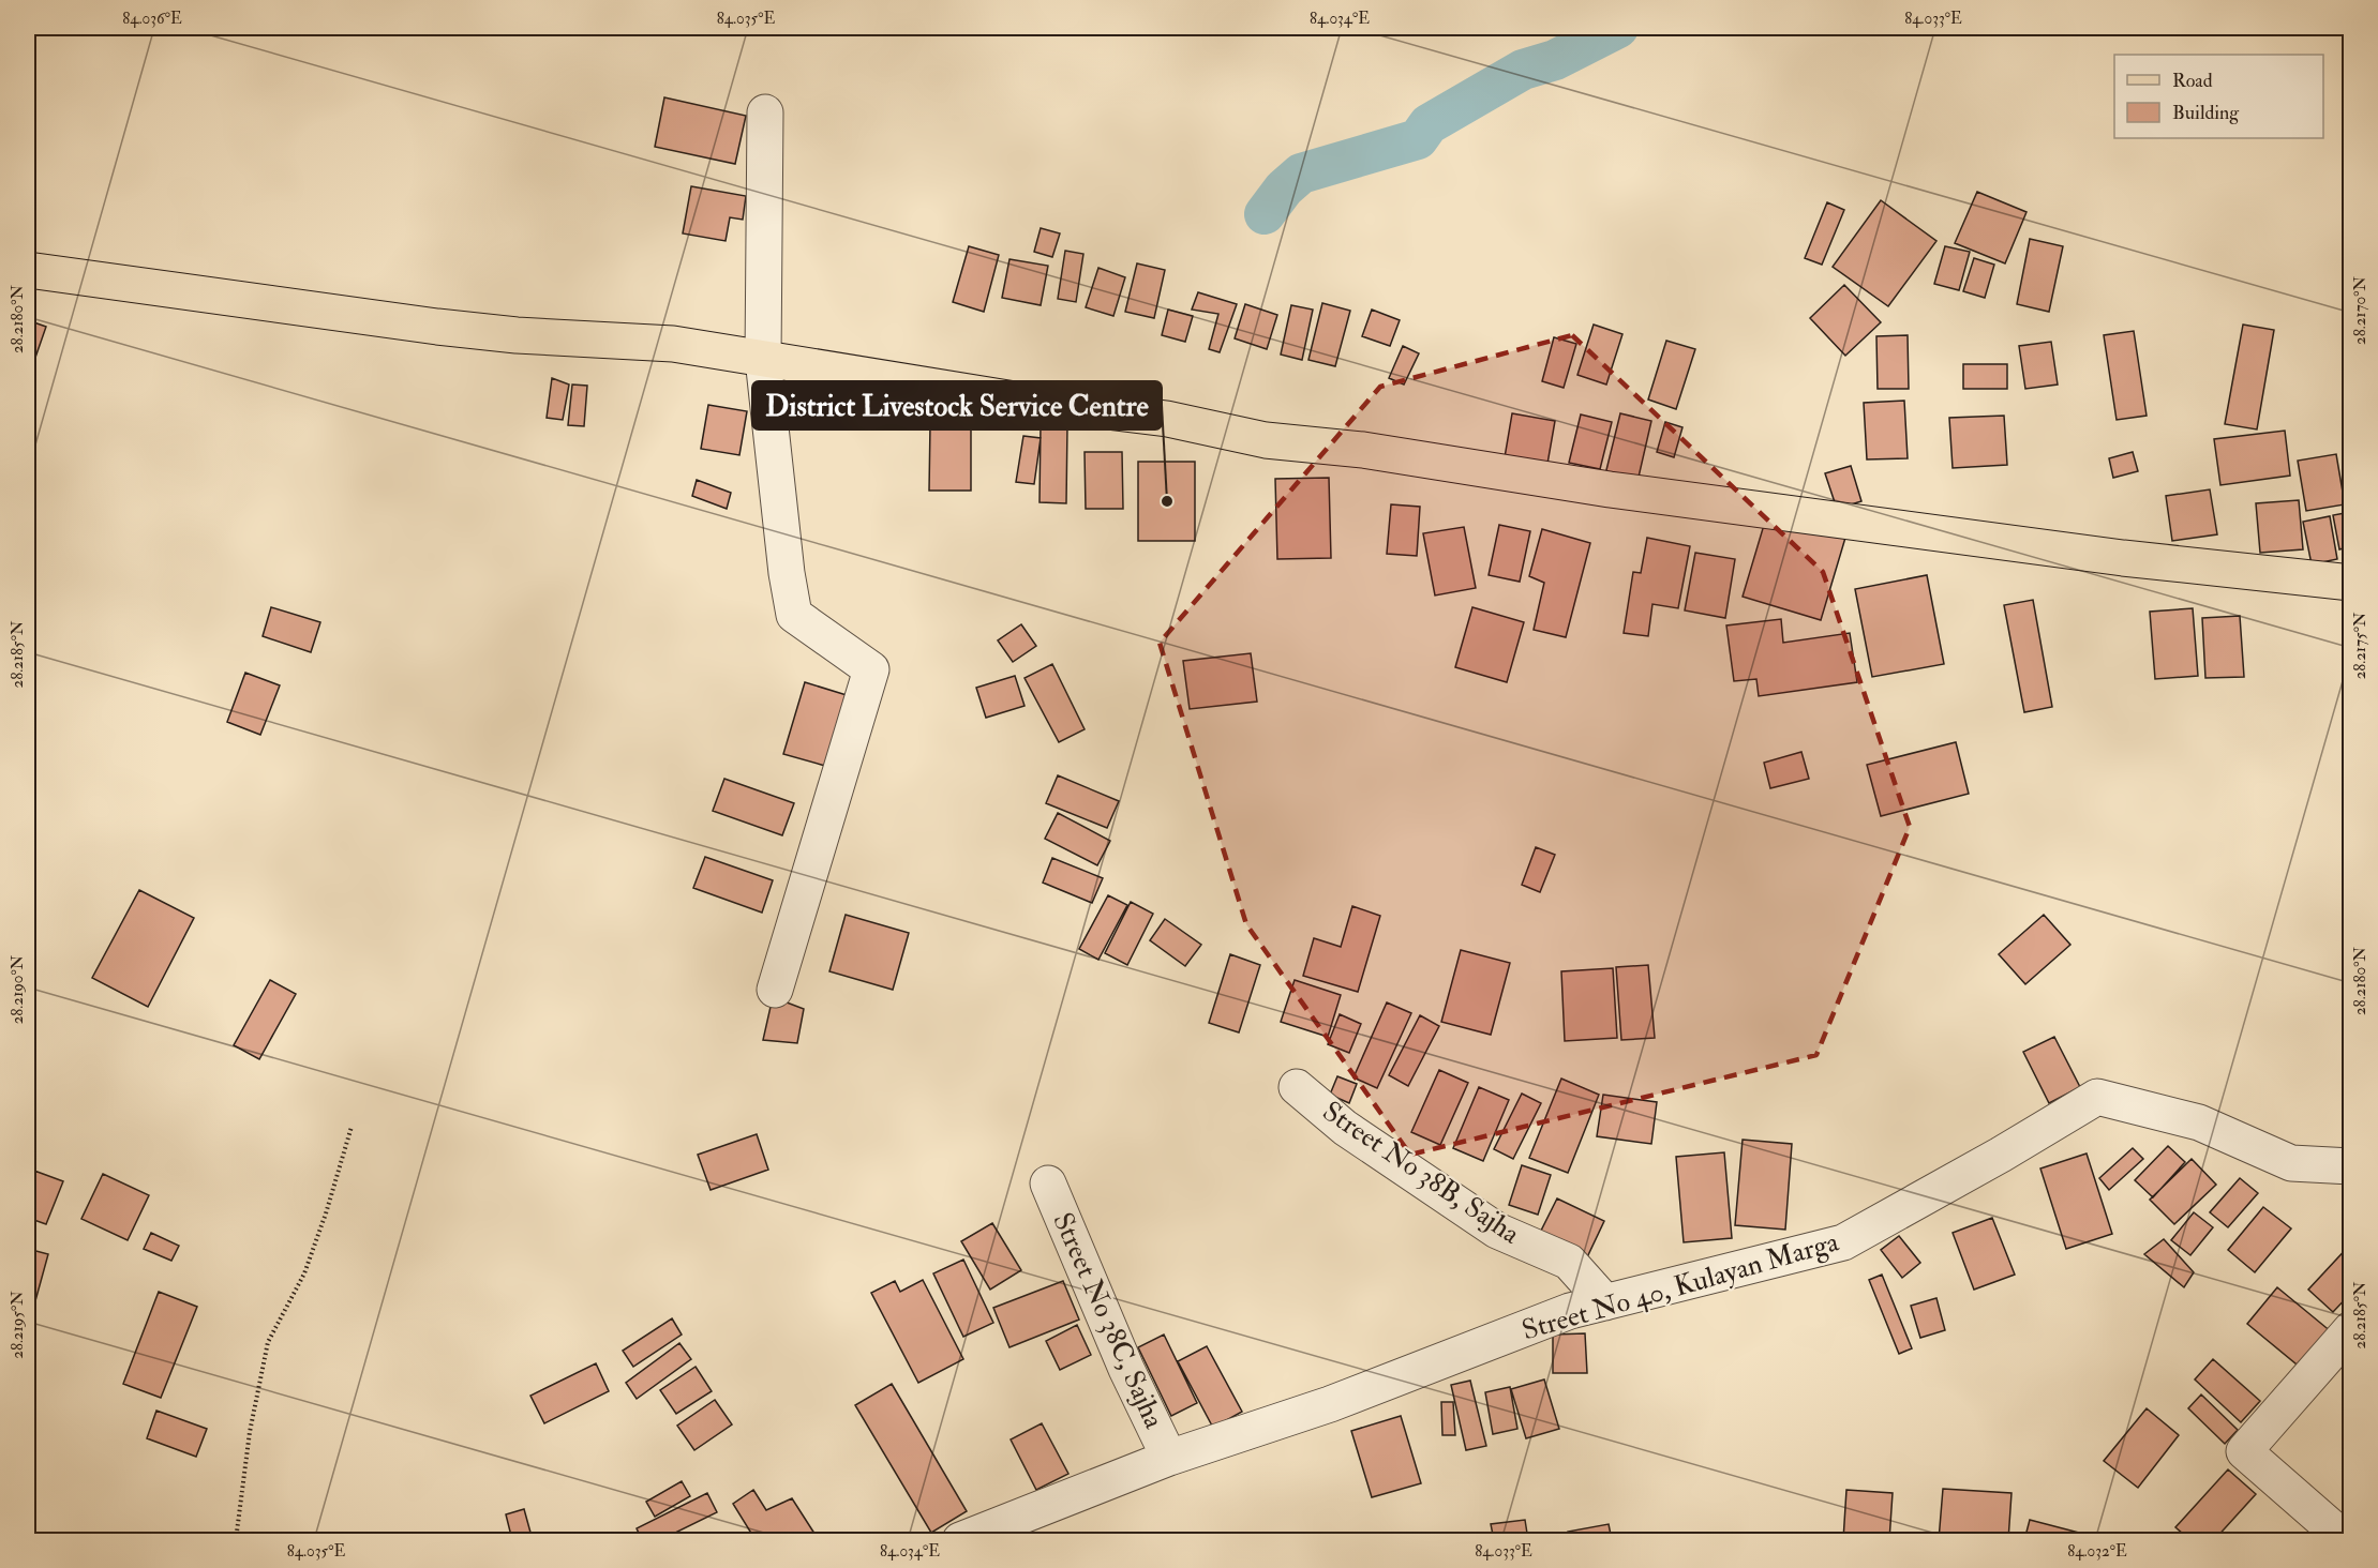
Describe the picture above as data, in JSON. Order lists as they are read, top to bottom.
{
  "streets": {
    "street": ["Street No 38B, Sajha", "Street No 40, Kulayan Marga", "Street No 38C, Sajha"]
  },
  "crossings": [
    ["Street No 38B, Sajha", "Street No 40, Kulayan Marga"],
    ["Street No 40, Kulayan Marga", "Street No 38C, Sajha"]
  ],
  "places": ["District Livestock Service Centre"],
  "legend": ["Road", "Building"],
  "coordinates": [
    "84.036°E",
    "84.035°E",
    "84.034°E",
    "84.033°E",
    "28.2170°N",
    "28.2180°N",
    "28.2175°N",
    "28.2185°N",
    "28.2190°N",
    "28.2195°N",
    "84.032°E"
  ]
}
